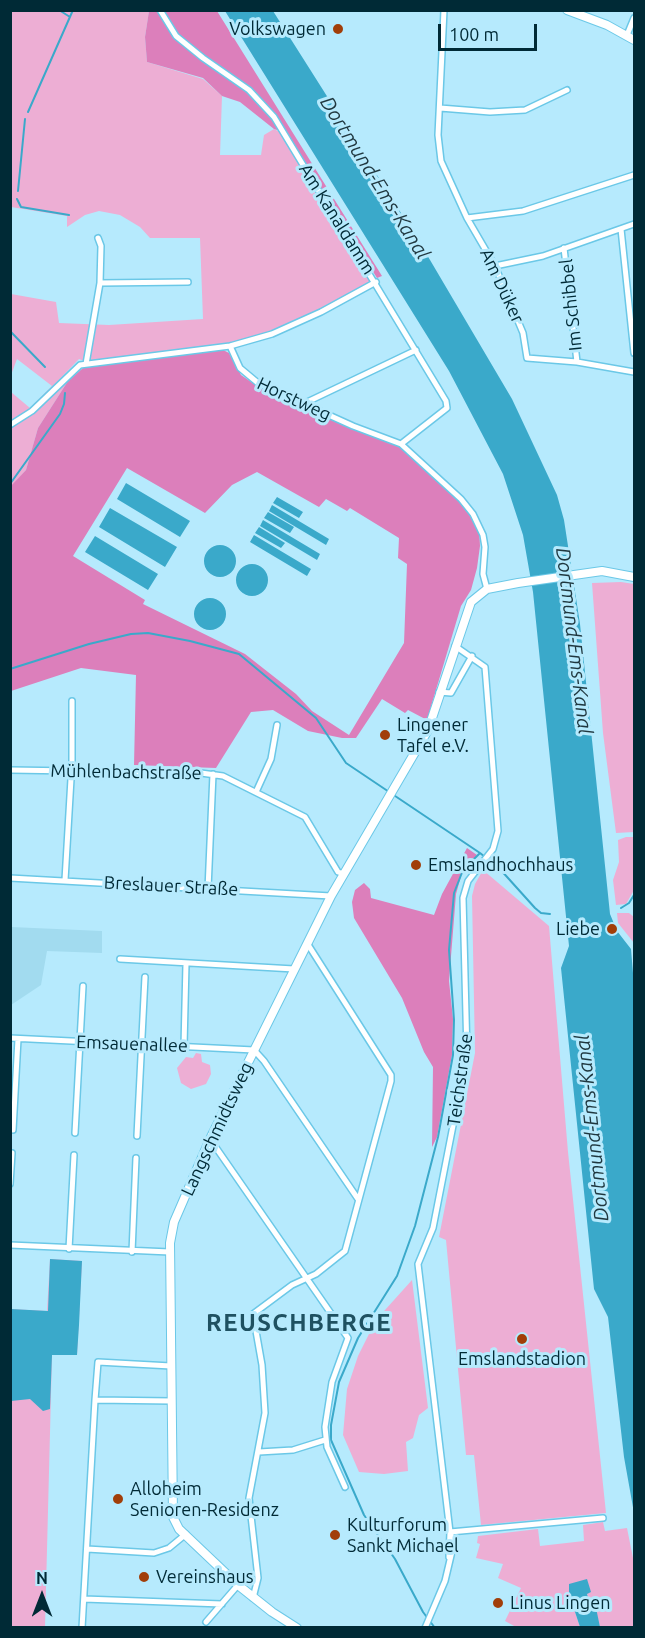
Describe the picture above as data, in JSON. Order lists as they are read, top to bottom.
{
  "streets": {
    "street": [
      "Am Kanaldamm",
      "Am Düker",
      "Im Schibbel",
      "Horstweg",
      "Mühlenbachstraße",
      "Breslauer Straße",
      "Emsauenallee",
      "Teichstraße",
      "Langschmidtsweg"
    ]
  },
  "crossings": [
    ["Am Kanaldamm", "Horstweg"],
    ["Am Düker", "Im Schibbel"],
    ["Horstweg", "Langschmidtsweg"],
    ["Mühlenbachstraße", "Langschmidtsweg"],
    ["Breslauer Straße", "Langschmidtsweg"],
    ["Emsauenallee", "Langschmidtsweg"],
    ["Teichstraße", "Langschmidtsweg"]
  ],
  "districts": ["REUSCHBERGE"],
  "water": ["Dortmund-Ems-Kanal"],
  "places": [
    "Volkswagen",
    "Lingener Tafel e.V.",
    "Emslandhochhaus",
    "Liebe",
    "Emslandstadion",
    "Alloheim Senioren-Residenz",
    "Kulturforum Sankt Michael",
    "Vereinshaus",
    "Linus Lingen"
  ],
  "scale_bar": "100 m",
  "north": "top"
}
